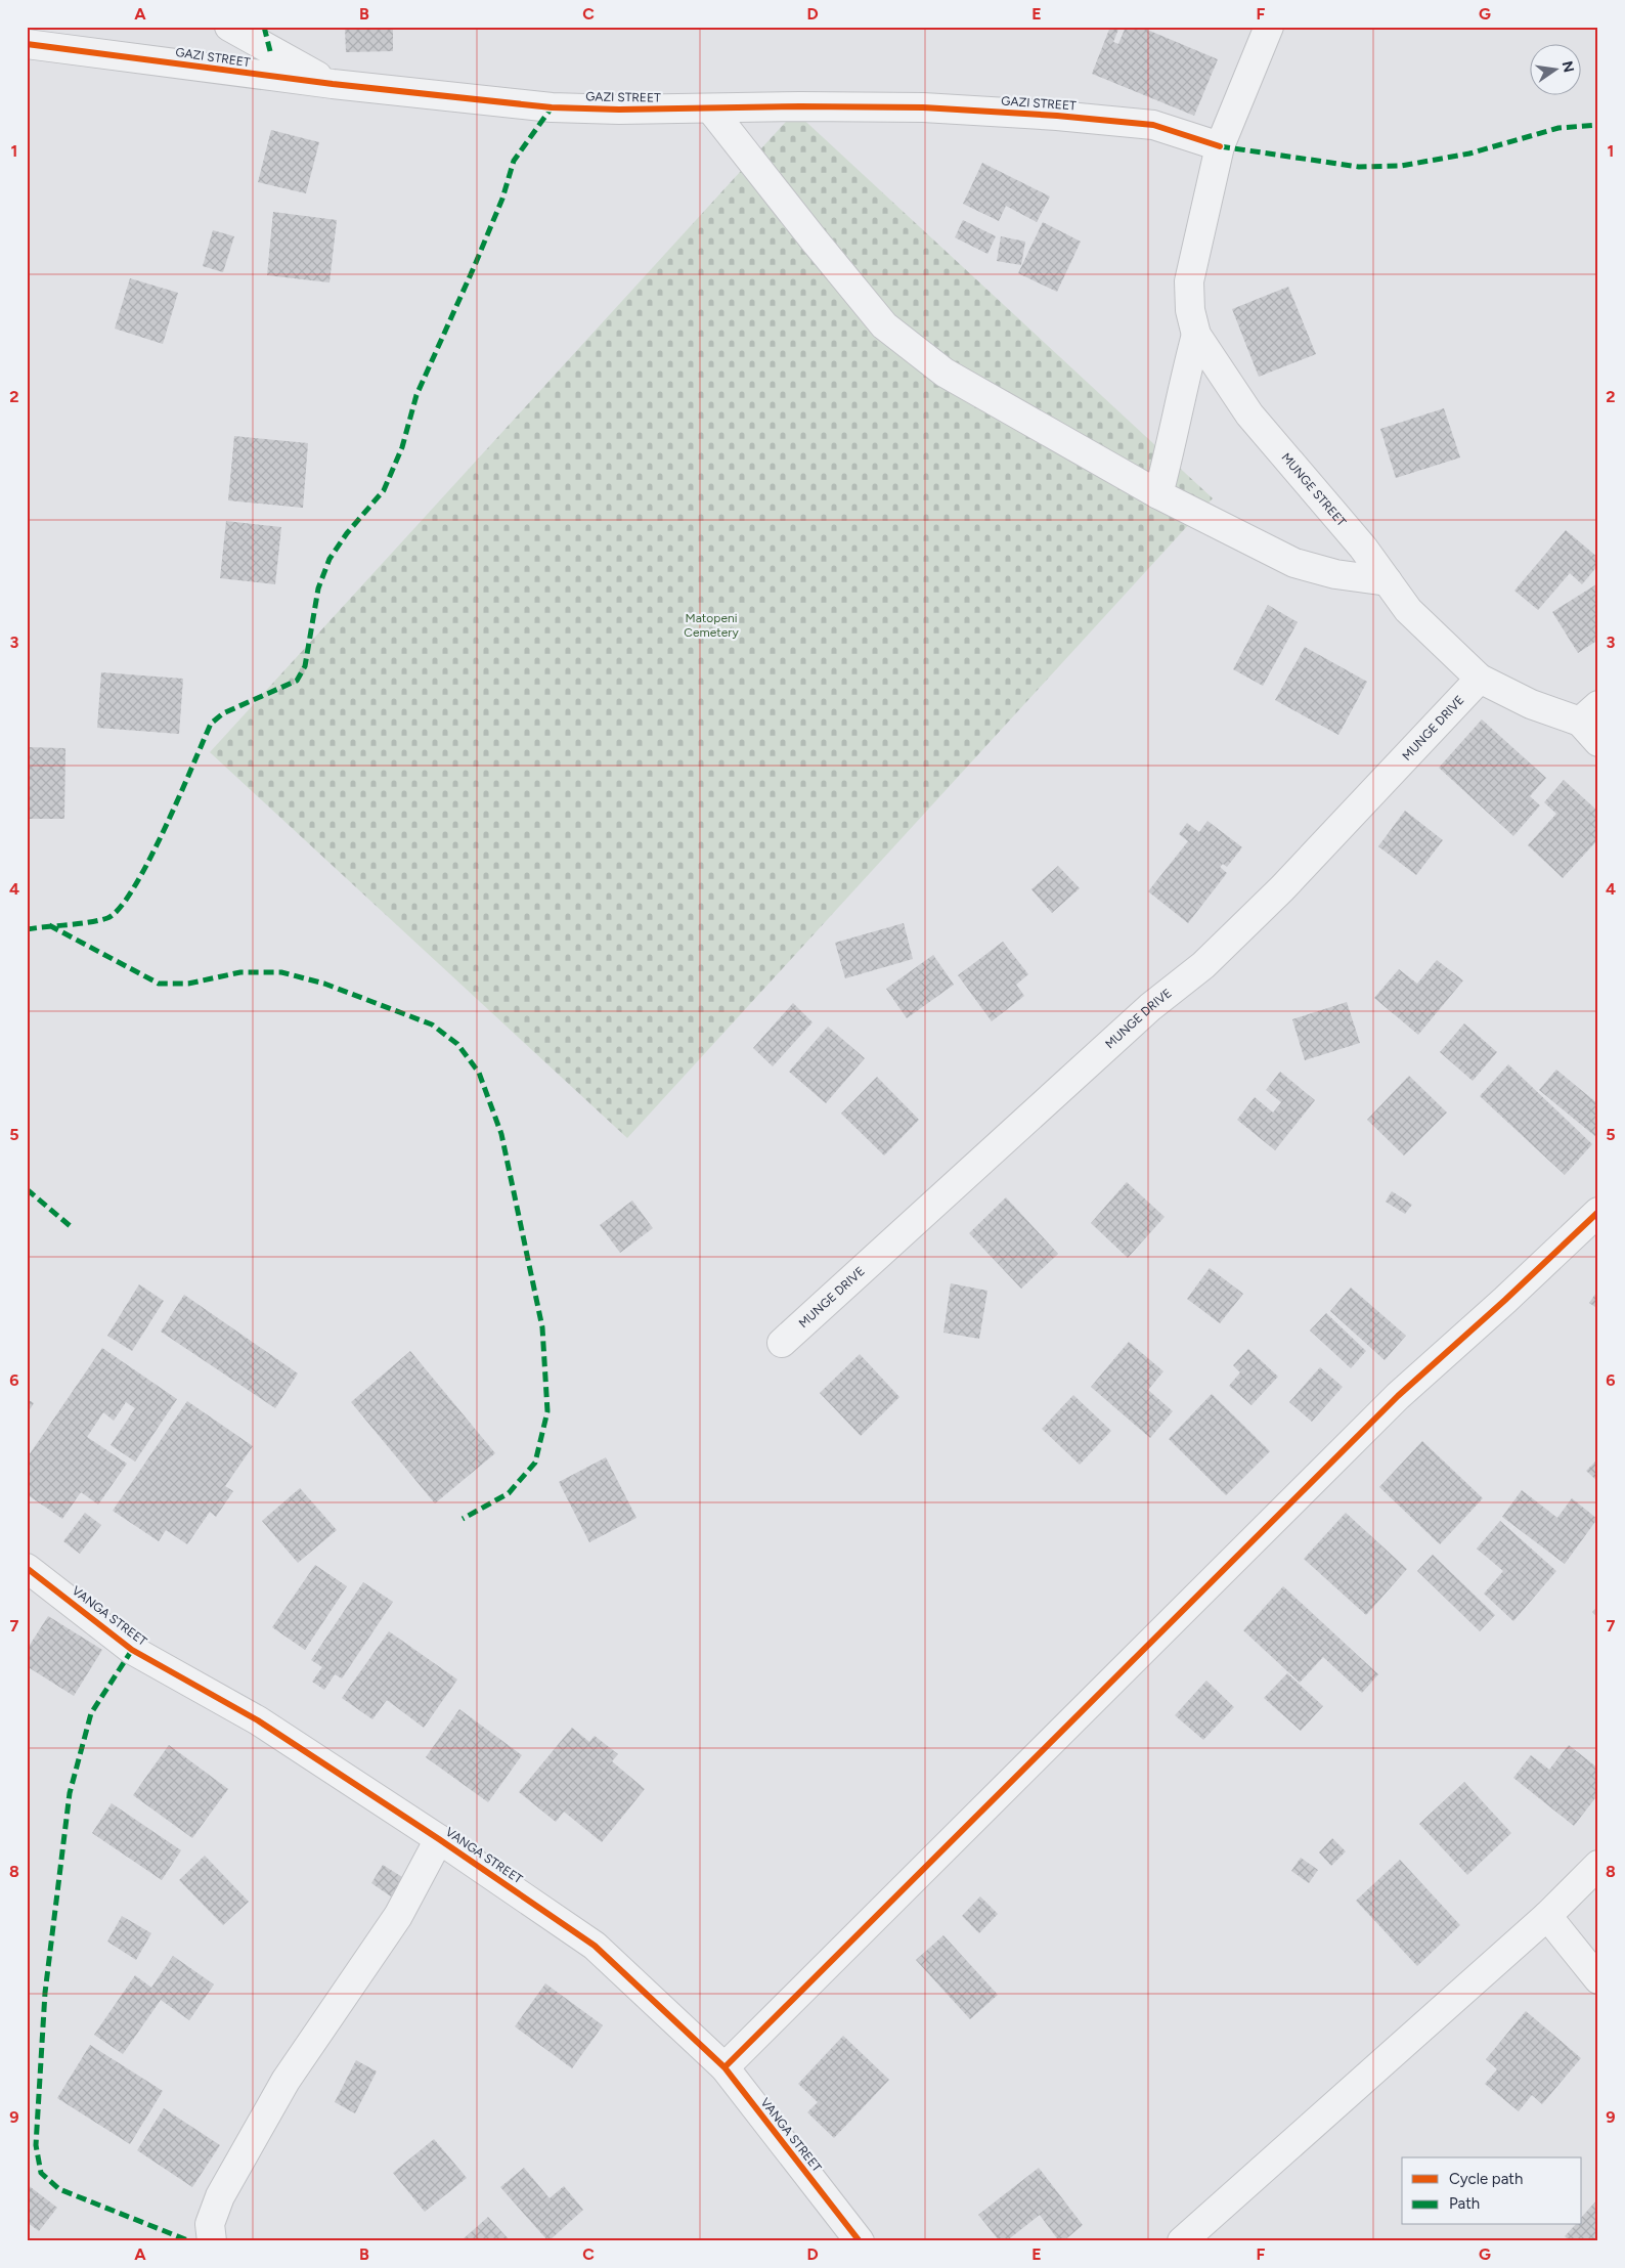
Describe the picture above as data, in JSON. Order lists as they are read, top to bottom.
{
  "streets": {
    "street": [
      "GAZI STREET",
      "MUNGE STREET",
      "MUNGE DRIVE",
      "VANGA STREET"
    ]
  },
  "crossings": [
    ["GAZI STREET", "MUNGE STREET"],
    ["MUNGE STREET", "MUNGE DRIVE"]
  ],
  "parks": ["Matopeni Cemetery"],
  "legend": ["Cycle path", "Path"],
  "north": "right",
  "grid": {
    "columns": [
      "A",
      "B",
      "C",
      "D",
      "E",
      "F",
      "G"
    ],
    "rows": [
      "1",
      "2",
      "3",
      "4",
      "5",
      "6",
      "7",
      "8",
      "9"
    ]
  }
}
